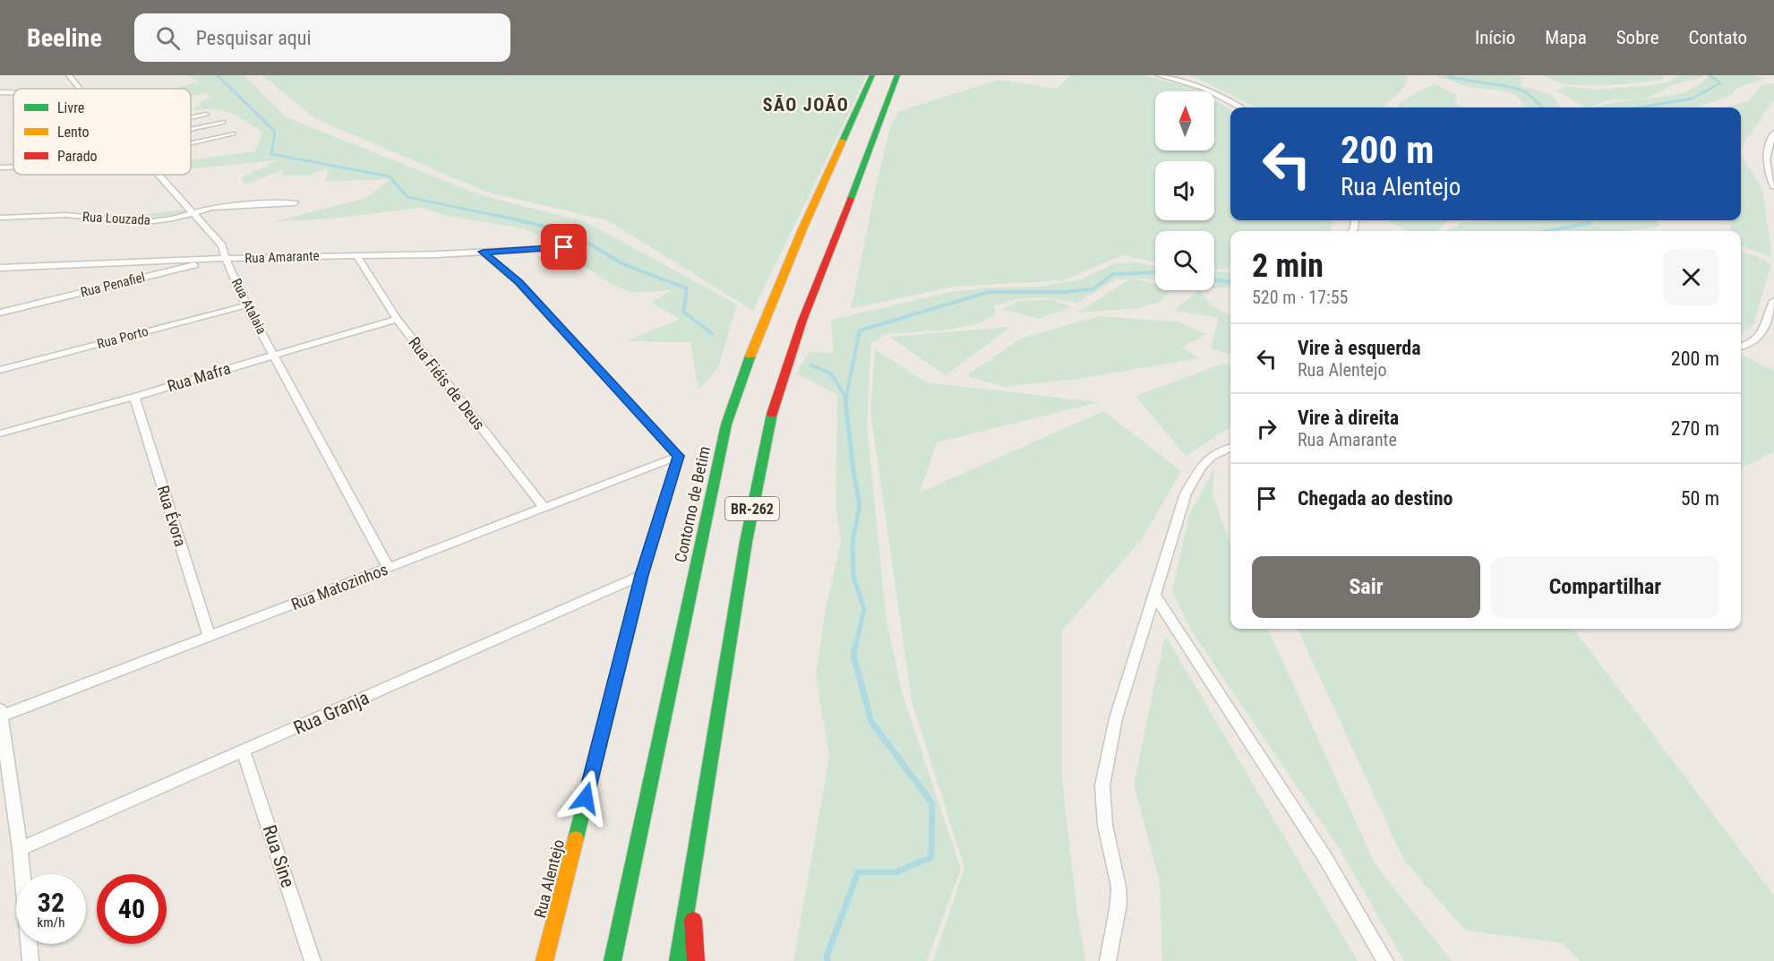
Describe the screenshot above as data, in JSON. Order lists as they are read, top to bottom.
{
  "streets": {
    "main road": ["Contorno de Betim", "BR-262", "Rua Alentejo"],
    "street": [
      "Rua Louzada",
      "Rua Amarante",
      "Rua Penafiel",
      "Rua Atalaia",
      "Rua Porto",
      "Rua Mafra",
      "Rua Fiéis de Deus",
      "Rua Évora",
      "Rua Matozinhos",
      "Rua Granja",
      "Rua Sine"
    ]
  },
  "crossings": [
    ["Rua Louzada", "Rua Atalaia"],
    ["Rua Amarante", "Rua Penafiel"],
    ["Rua Amarante", "Rua Atalaia"],
    ["Rua Amarante", "Rua Fiéis de Deus"],
    ["Rua Penafiel", "Rua Atalaia"],
    ["Rua Atalaia", "Rua Porto"],
    ["Rua Atalaia", "Rua Mafra"],
    ["Rua Atalaia", "Rua Matozinhos"],
    ["Rua Mafra", "Rua Fiéis de Deus"],
    ["Rua Mafra", "Rua Évora"],
    ["Rua Fiéis de Deus", "Rua Matozinhos"],
    ["Rua Évora", "Rua Matozinhos"],
    ["Rua Matozinhos", "Rua Alentejo"],
    ["Rua Granja", "Rua Sine"],
    ["Rua Granja", "Rua Alentejo"]
  ],
  "districts": ["SÃO JOÃO"],
  "legend": ["Livre", "Lento", "Parado"],
  "north": "top",
  "page": {
    "header": "Beeline",
    "search": "Pesquisar aqui",
    "nav": [
      "Início",
      "Mapa",
      "Sobre",
      "Contato"
    ],
    "turn": ["200 m", "Rua Alentejo"],
    "heading": ["2 min", "520 m · 17:55"],
    "list": [
      {
        "name": "Vire à esquerda",
        "note": "Rua Alentejo",
        "value": "200 m"
      },
      {
        "name": "Vire à direita",
        "note": "Rua Amarante",
        "value": "270 m"
      },
      {
        "name": "Chegada ao destino",
        "value": "50 m"
      }
    ],
    "buttons": ["Sair", "Compartilhar"],
    "speed": "32 km/h",
    "limit": "40"
  }
}
